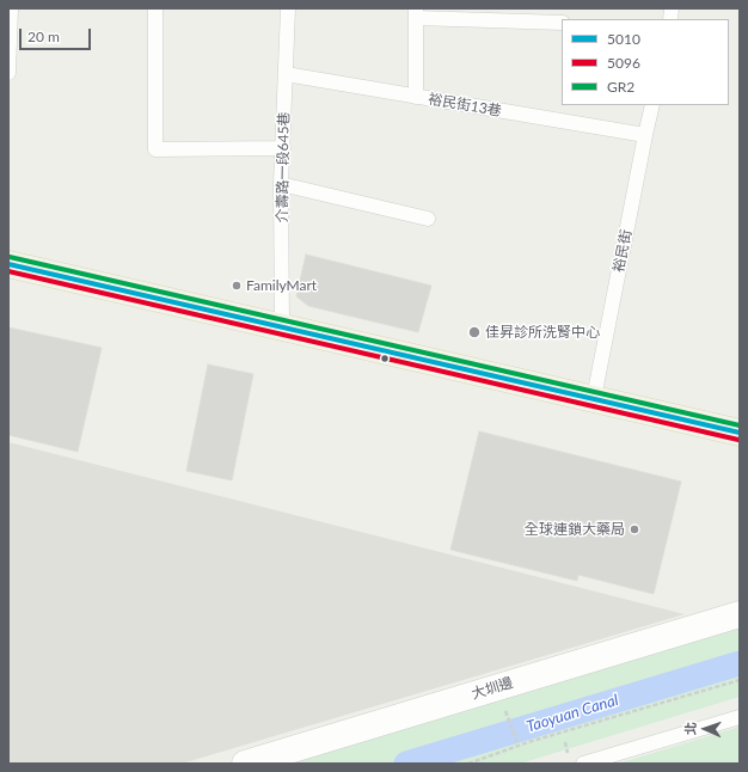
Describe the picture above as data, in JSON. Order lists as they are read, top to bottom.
{
  "streets": {
    "street": ["大圳邊"],
    "lane": ["裕民街13巷", "介壽路一段645巷", "裕民街"]
  },
  "crossings": [
    ["裕民街13巷", "介壽路一段645巷"],
    ["裕民街13巷", "裕民街"]
  ],
  "water": ["Taoyuan Canal"],
  "places": ["FamilyMart", "佳昇診所洗腎中心", "全球連鎖大藥局"],
  "lines": ["transit line GR2", "transit line 5010", "transit line 5096"],
  "legend": ["5010", "5096", "GR2"],
  "scale_bar": "20 m",
  "north": "left"
}
